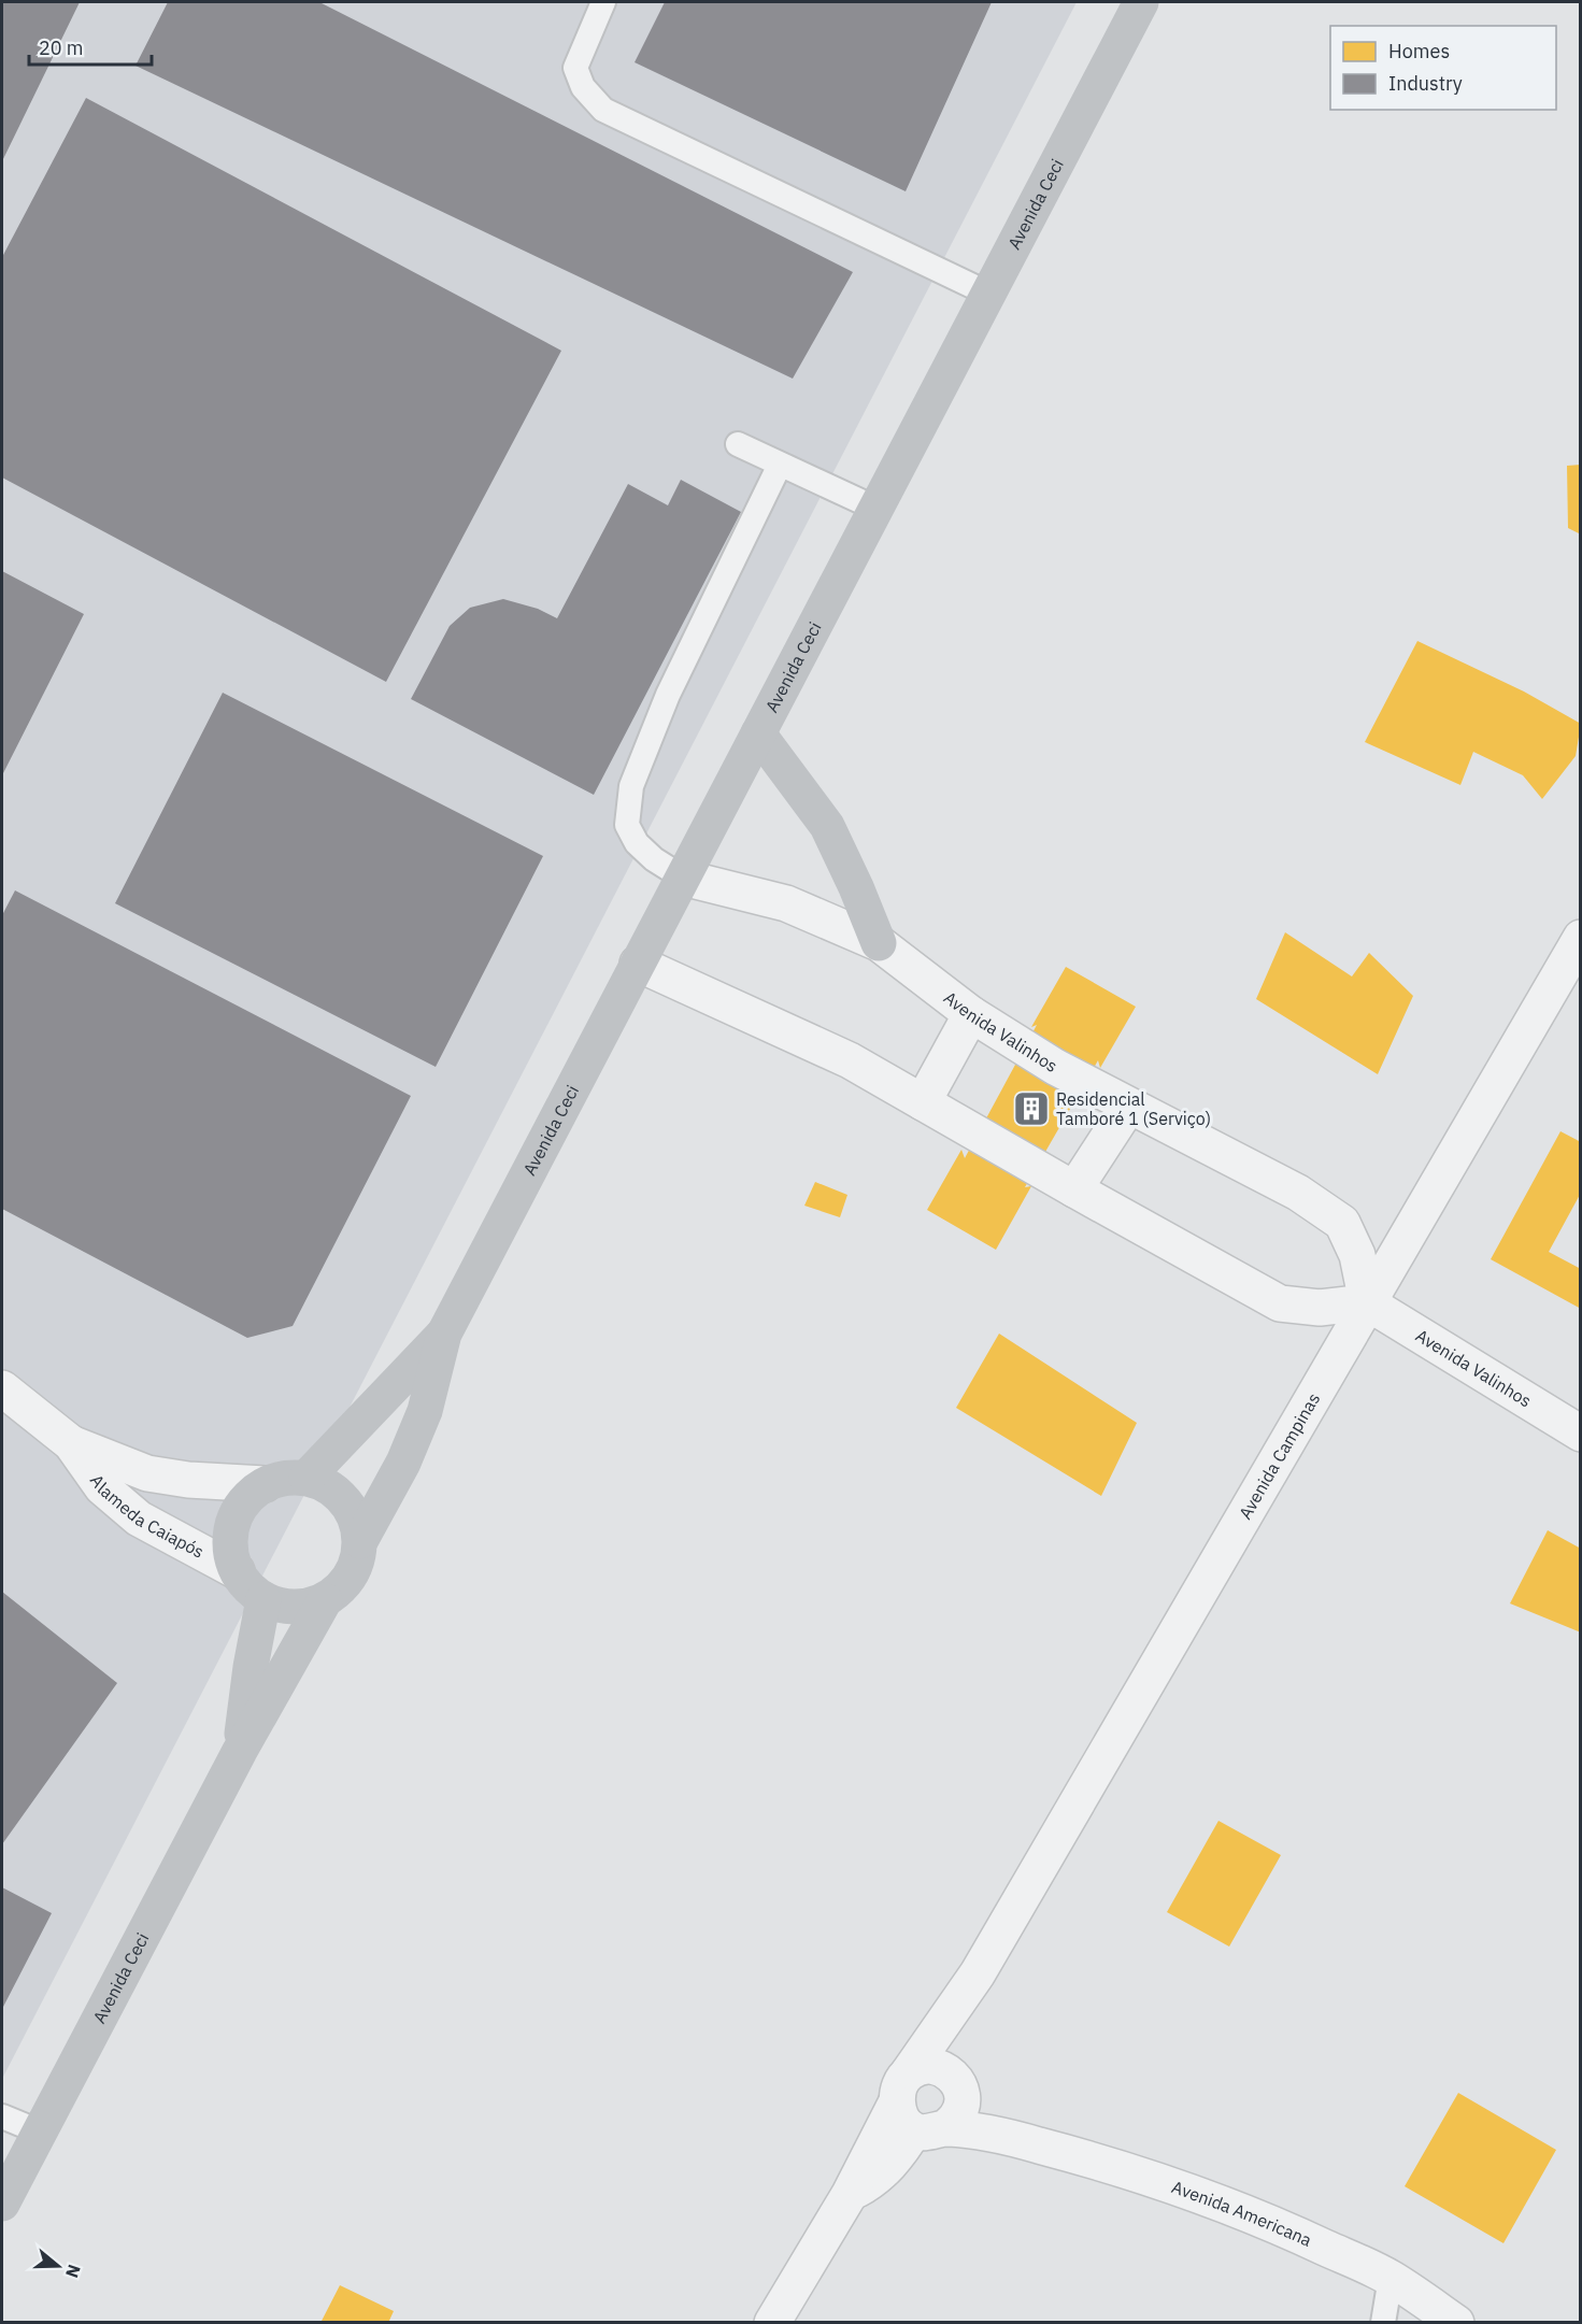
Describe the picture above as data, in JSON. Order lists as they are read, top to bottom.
{
  "streets": {
    "main road": ["Avenida Ceci"],
    "street": [
      "Avenida Valinhos",
      "Avenida Campinas",
      "Alameda Caiapós",
      "Avenida Americana"
    ]
  },
  "crossings": [
    ["Avenida Ceci", "Avenida Valinhos"],
    ["Avenida Ceci", "Alameda Caiapós"],
    ["Avenida Valinhos", "Avenida Campinas"],
    ["Avenida Campinas", "Avenida Americana"]
  ],
  "places": {
    "building": ["Residencial Tamboré 1 (Serviço)"]
  },
  "legend": ["Homes", "Industry"],
  "scale_bar": "20 m",
  "north": "right"
}
